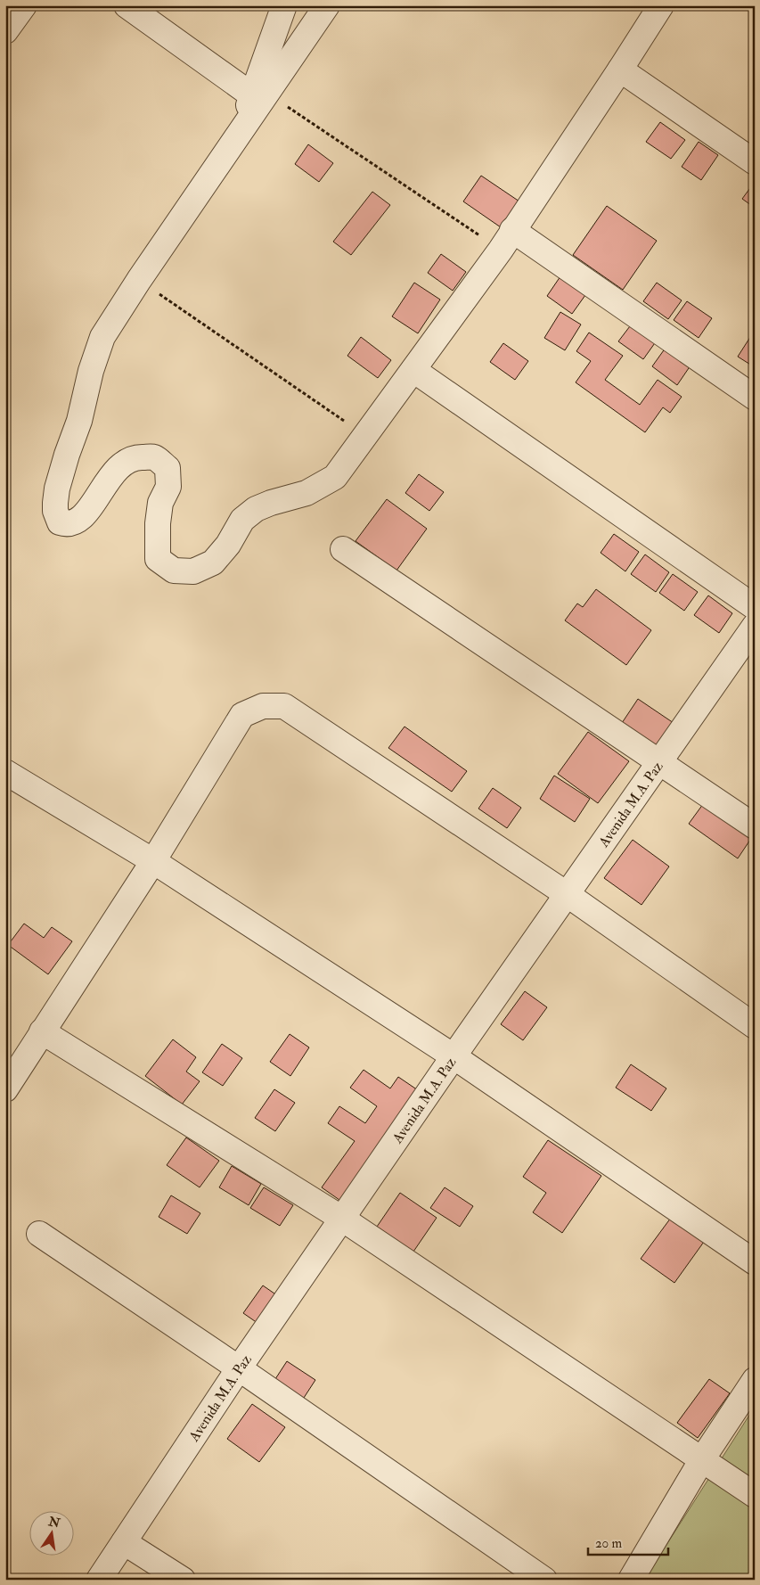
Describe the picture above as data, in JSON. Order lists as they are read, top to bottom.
{
  "streets": {
    "street": ["Avenida M.A. Paz"]
  },
  "scale_bar": "20 m",
  "north": "top"
}
